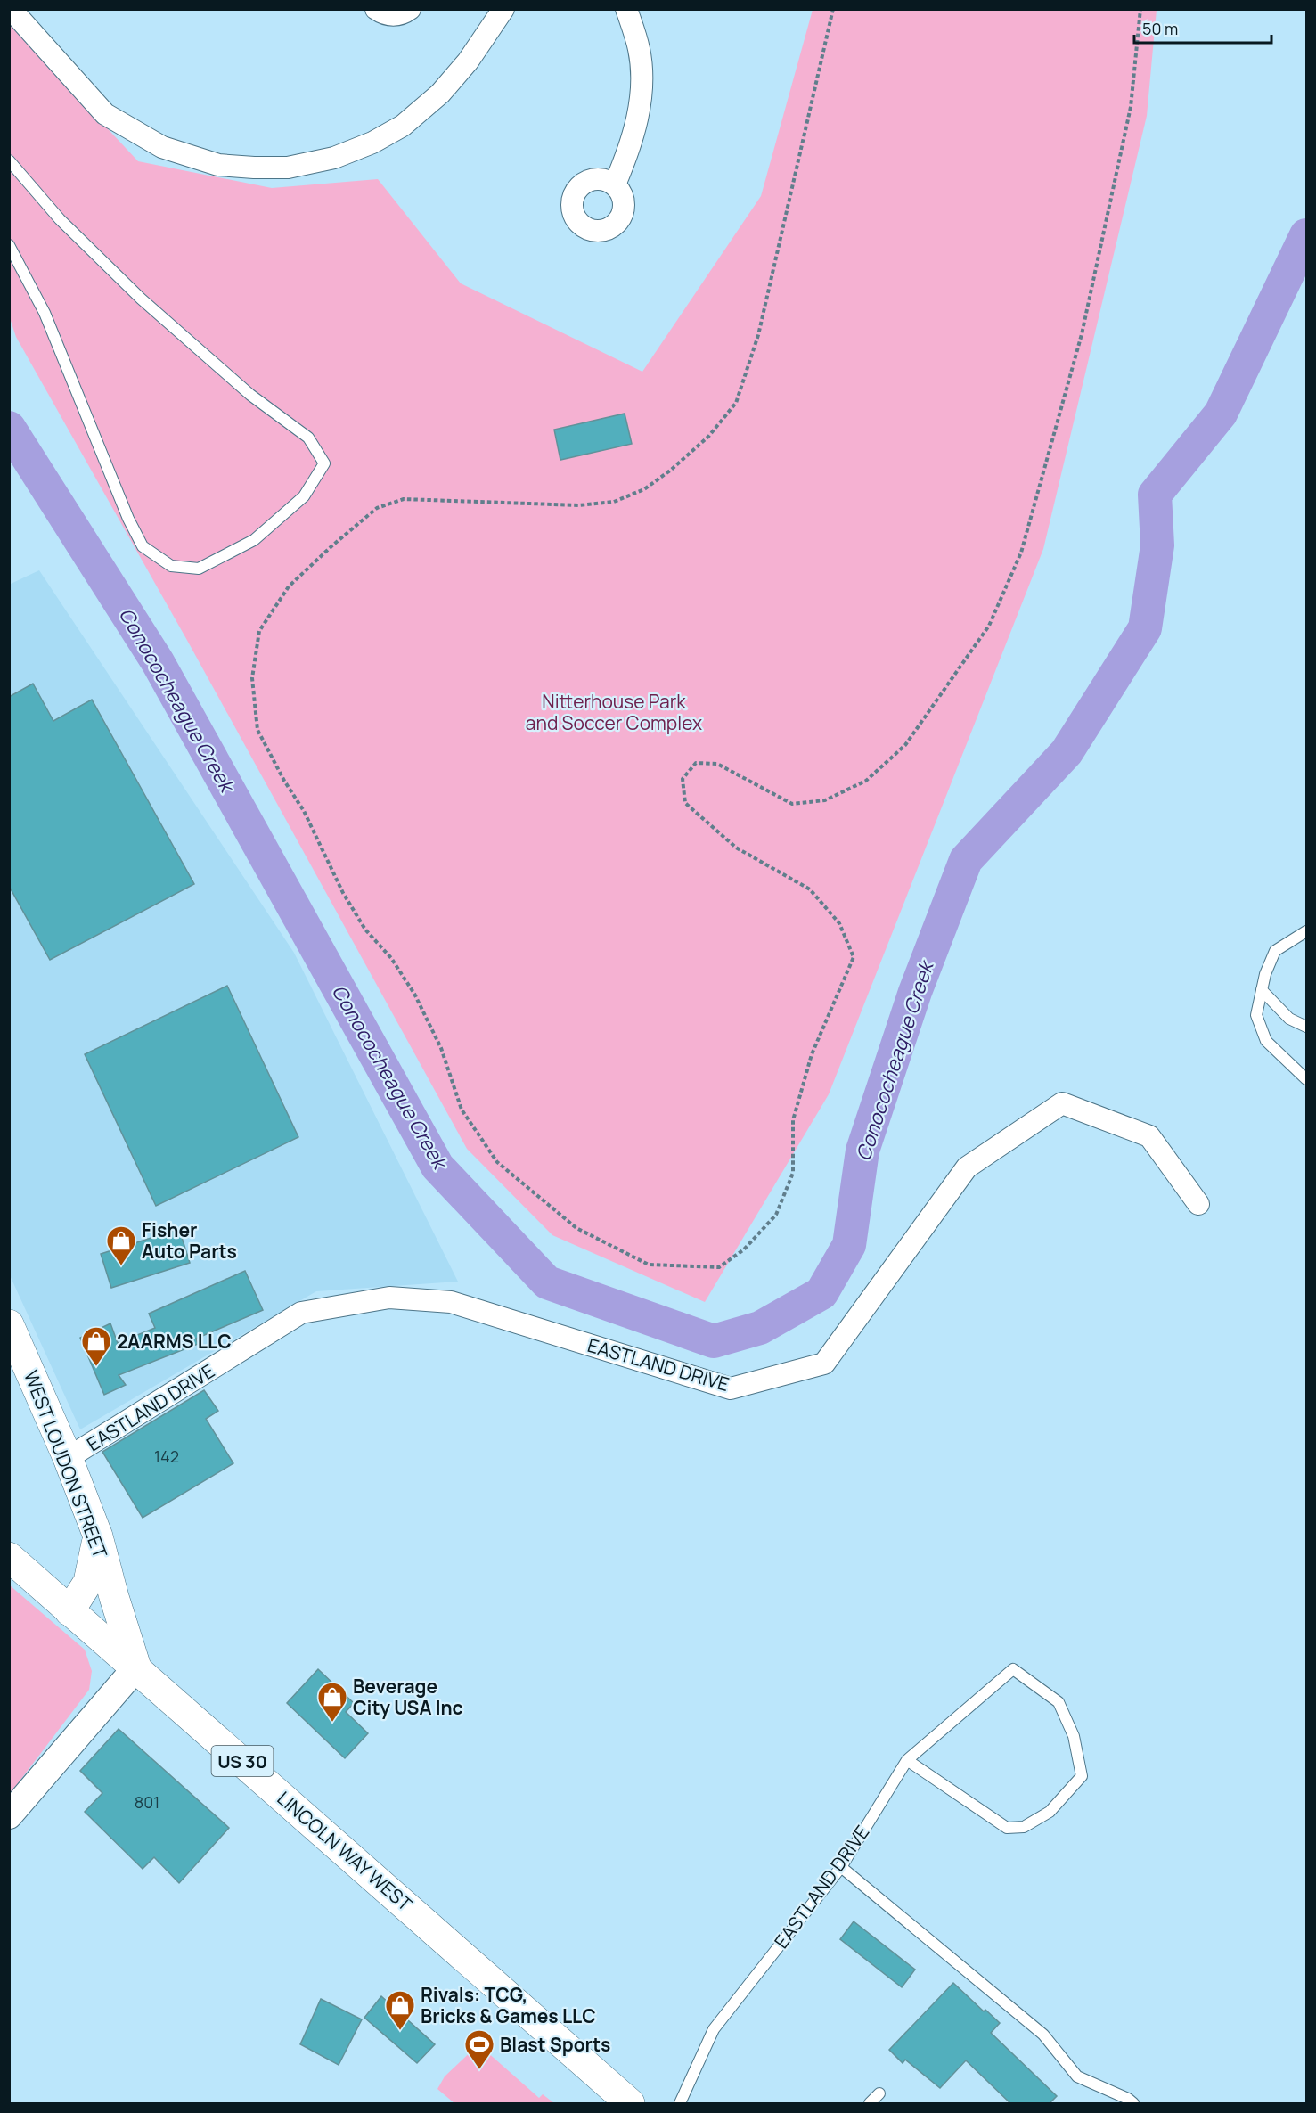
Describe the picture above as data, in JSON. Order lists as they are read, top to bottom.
{
  "streets": {
    "highway": ["WEST LOUDON STREET", "US 30", "LINCOLN WAY WEST"],
    "street": ["EASTLAND DRIVE"]
  },
  "crossings": [
    ["EASTLAND DRIVE", "WEST LOUDON STREET"],
    ["WEST LOUDON STREET", "LINCOLN WAY WEST"]
  ],
  "water": ["Conococheague Creek"],
  "parks": ["Nitterhouse Park and Soccer Complex"],
  "places": {
    "shop": [
      "Fisher Auto Parts",
      "2AARMS LLC",
      "Beverage City USA Inc",
      "Rivals: TCG, Bricks & Games LLC"
    ],
    "sports": ["Blast Sports"]
  },
  "house_numbers": ["142", "801"],
  "scale_bar": "50 m"
}
